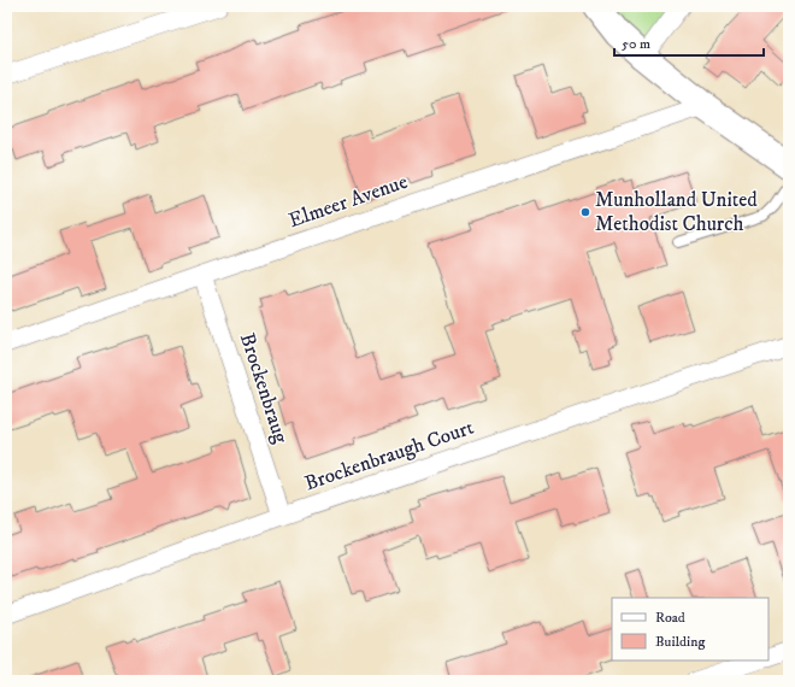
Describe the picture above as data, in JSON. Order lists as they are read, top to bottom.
{
  "streets": {
    "street": ["Elmeer Avenue", "Brockenbraug", "Brockenbraugh Court"]
  },
  "crossings": [
    ["Elmeer Avenue", "Brockenbraug"],
    ["Brockenbraug", "Brockenbraugh Court"]
  ],
  "places": ["Munholland United Methodist Church"],
  "legend": ["Road", "Building"],
  "scale_bar": "50 m"
}
